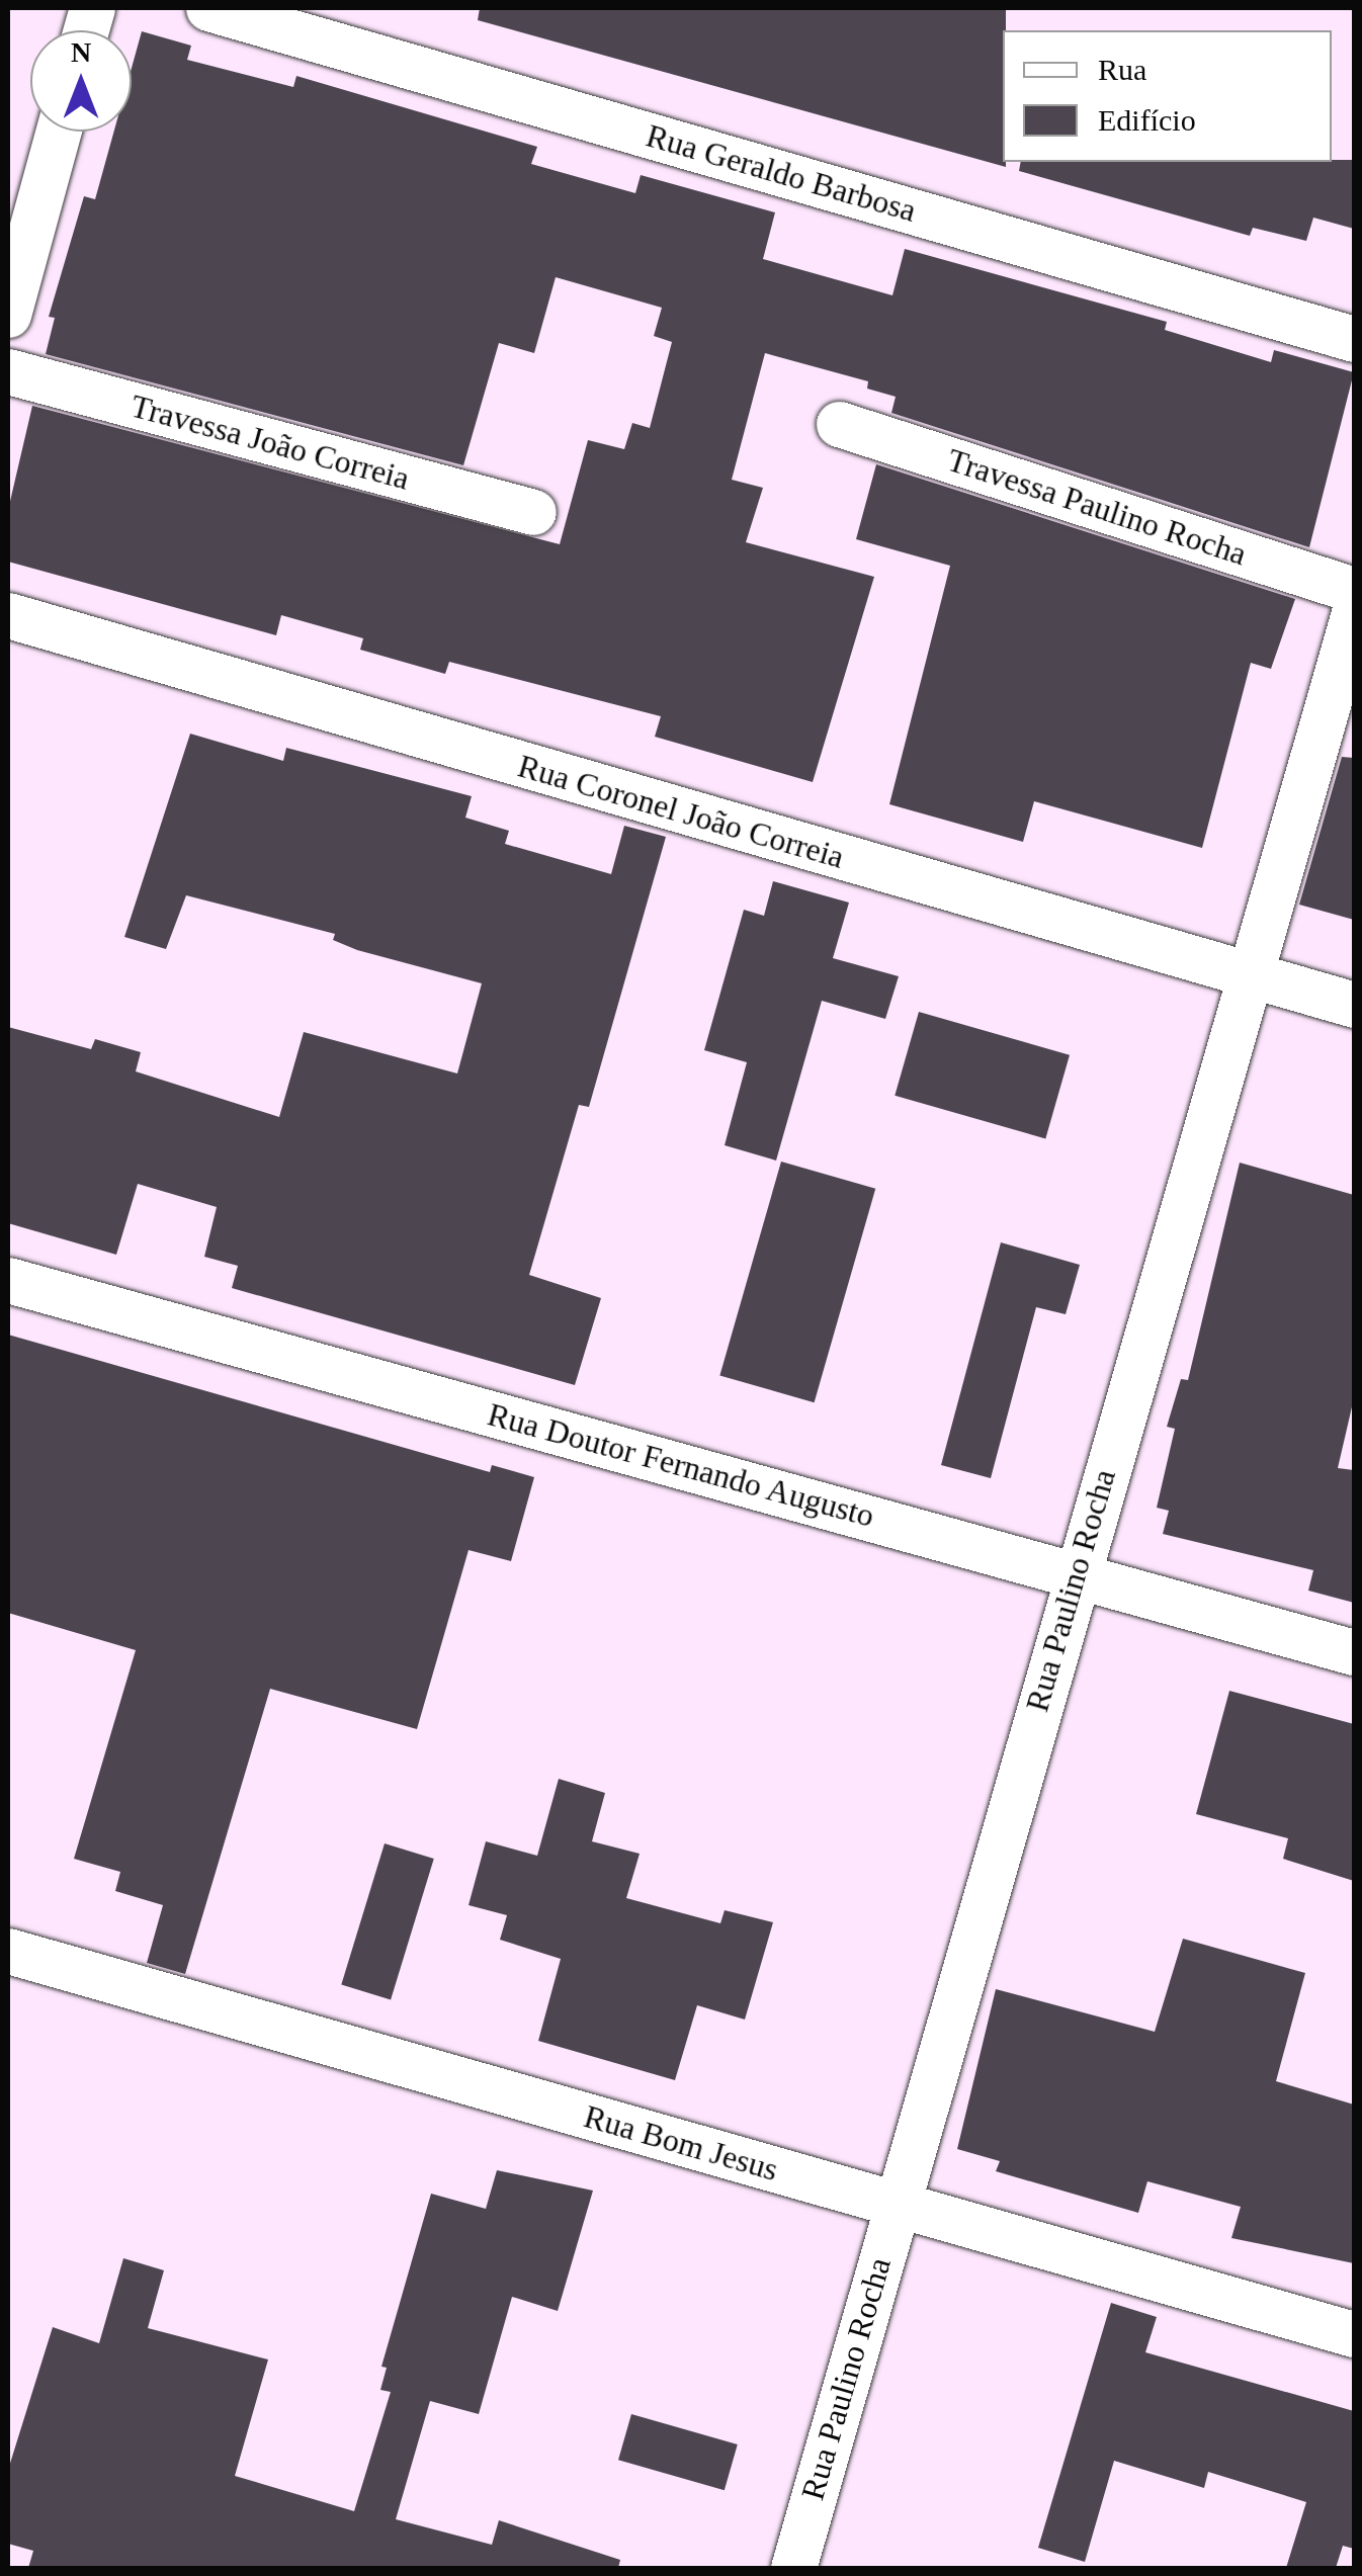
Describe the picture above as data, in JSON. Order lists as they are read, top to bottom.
{
  "streets": {
    "street": [
      "Rua Geraldo Barbosa",
      "Travessa João Correia",
      "Travessa Paulino Rocha",
      "Rua Coronel João Correia",
      "Rua Doutor Fernando Augusto",
      "Rua Paulino Rocha",
      "Rua Bom Jesus"
    ]
  },
  "crossings": [
    ["Rua Coronel João Correia", "Rua Paulino Rocha"],
    ["Rua Doutor Fernando Augusto", "Rua Paulino Rocha"],
    ["Rua Paulino Rocha", "Rua Bom Jesus"]
  ],
  "legend": ["Rua", "Edifício"],
  "north": "top"
}
